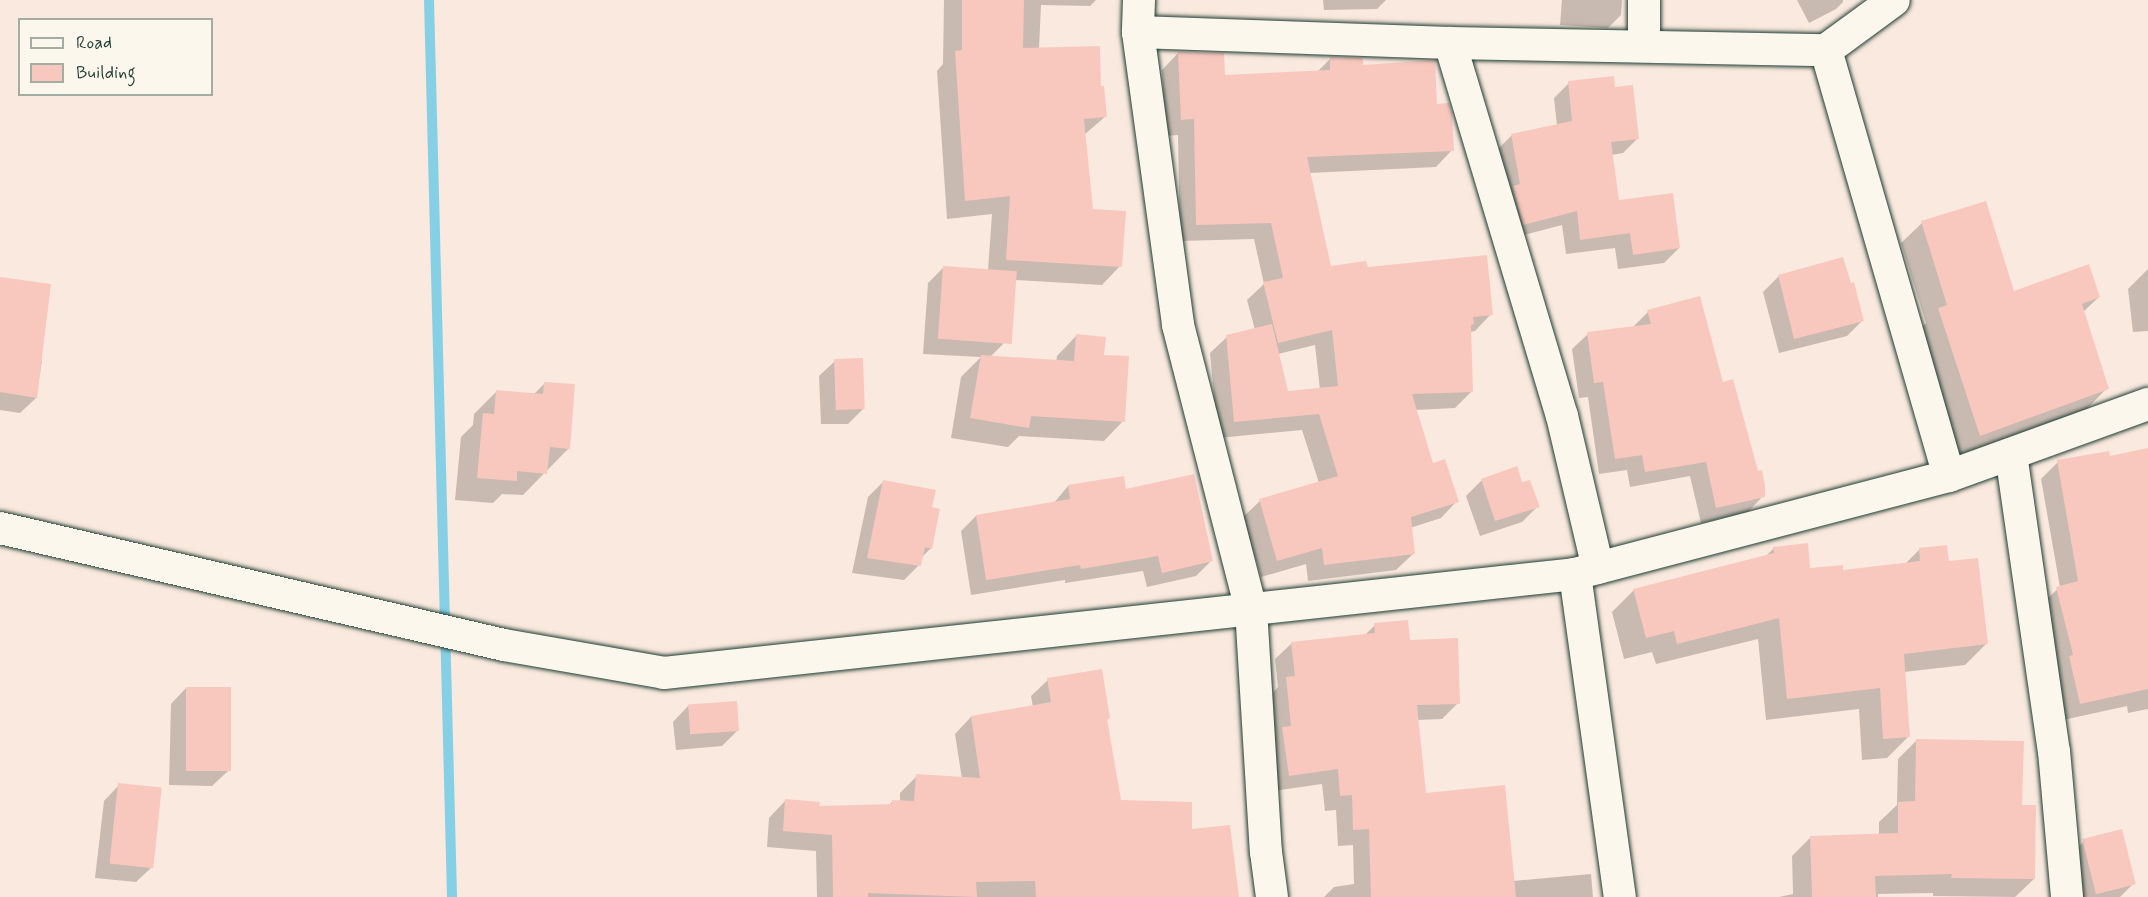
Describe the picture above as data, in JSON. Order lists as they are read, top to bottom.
{
  "legend": ["Road", "Building"]
}
